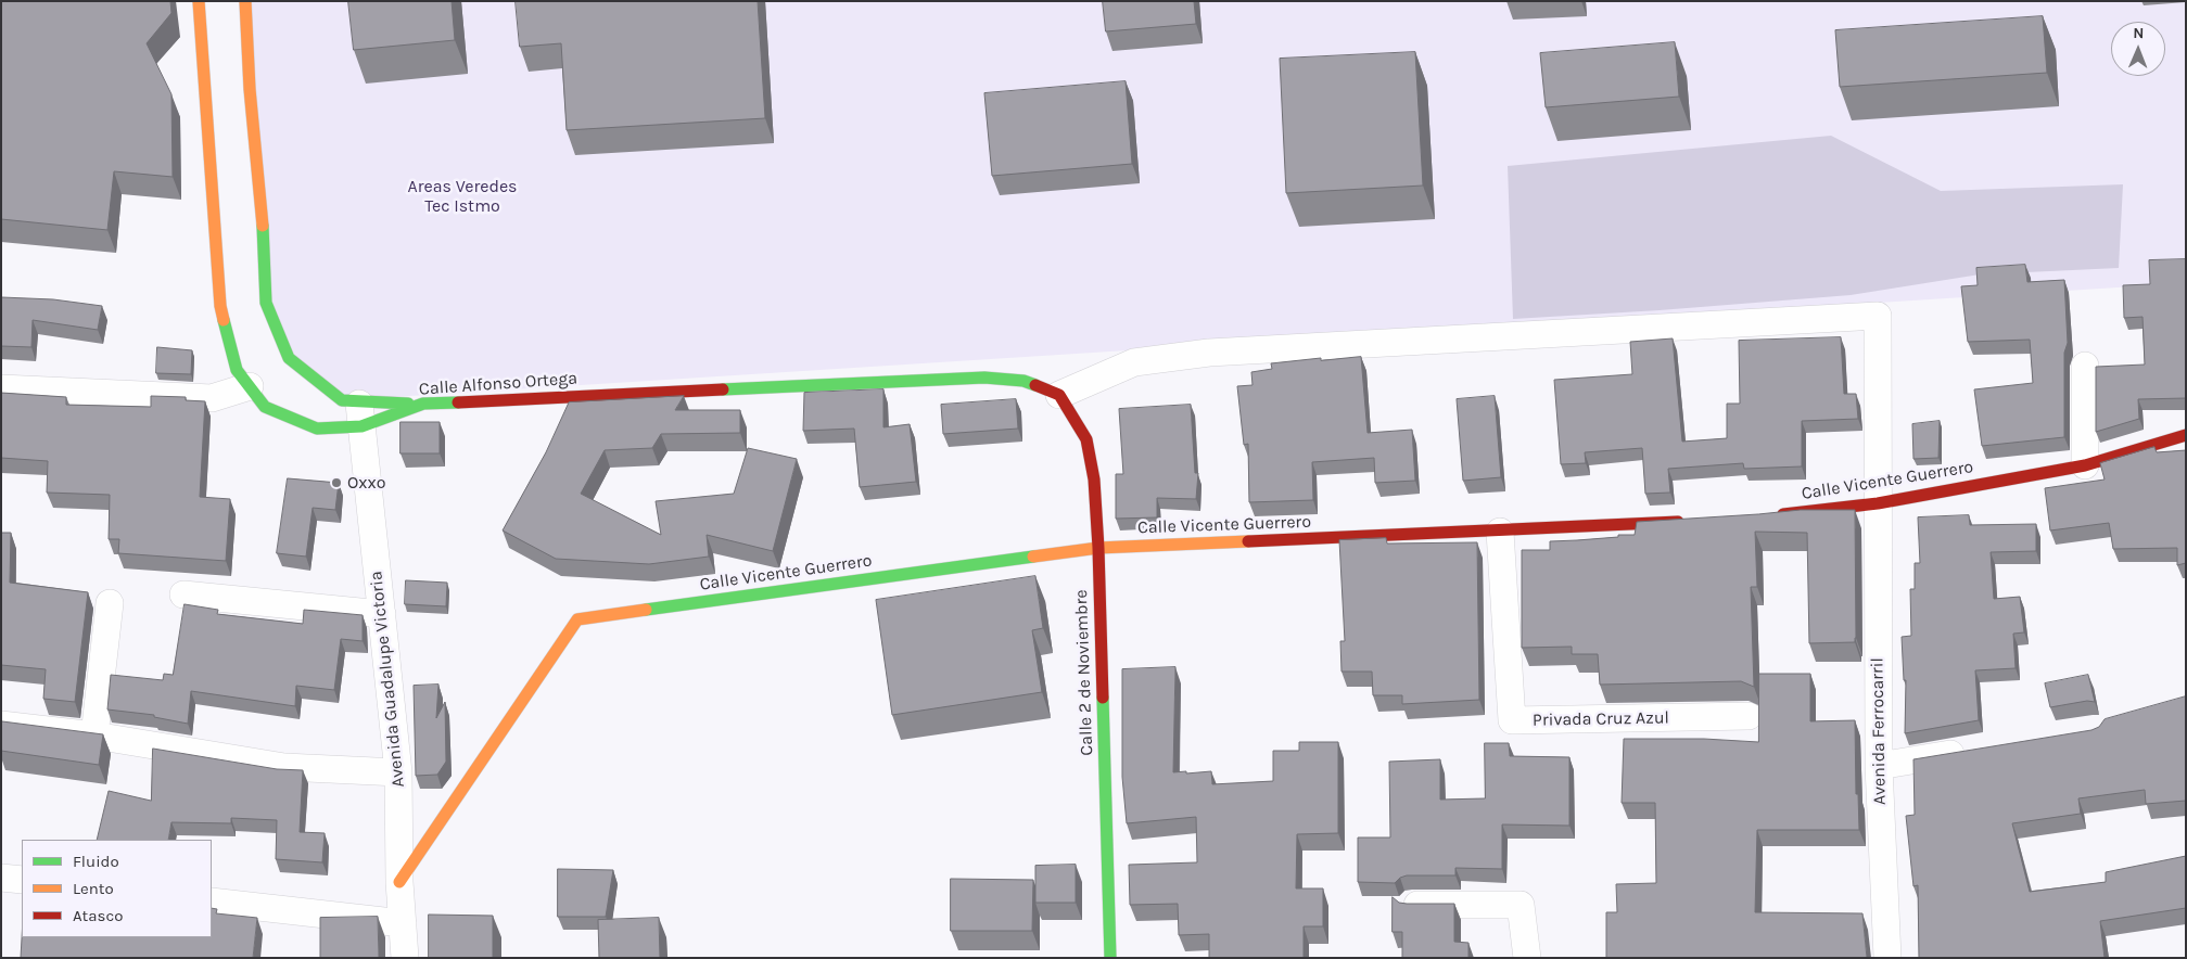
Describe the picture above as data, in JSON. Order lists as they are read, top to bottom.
{
  "streets": {
    "street": [
      "Calle Alfonso Ortega",
      "Calle Vicente Guerrero",
      "Calle 2 de Noviembre",
      "Avenida Guadalupe Victoria",
      "Privada Cruz Azul",
      "Avenida Ferrocarril"
    ]
  },
  "crossings": [
    ["Calle Alfonso Ortega", "Calle 2 de Noviembre"],
    ["Calle Alfonso Ortega", "Avenida Guadalupe Victoria"],
    ["Calle Alfonso Ortega", "Avenida Ferrocarril"],
    ["Calle Vicente Guerrero", "Calle 2 de Noviembre"],
    ["Calle Vicente Guerrero", "Avenida Guadalupe Victoria"],
    ["Calle Vicente Guerrero", "Privada Cruz Azul"],
    ["Calle Vicente Guerrero", "Avenida Ferrocarril"],
    ["Calle 2 de Noviembre", "Avenida Ferrocarril"]
  ],
  "parks": ["Areas Veredes Tec Istmo"],
  "places": ["Oxxo"],
  "legend": ["Fluido", "Lento", "Atasco"],
  "north": "top"
}
